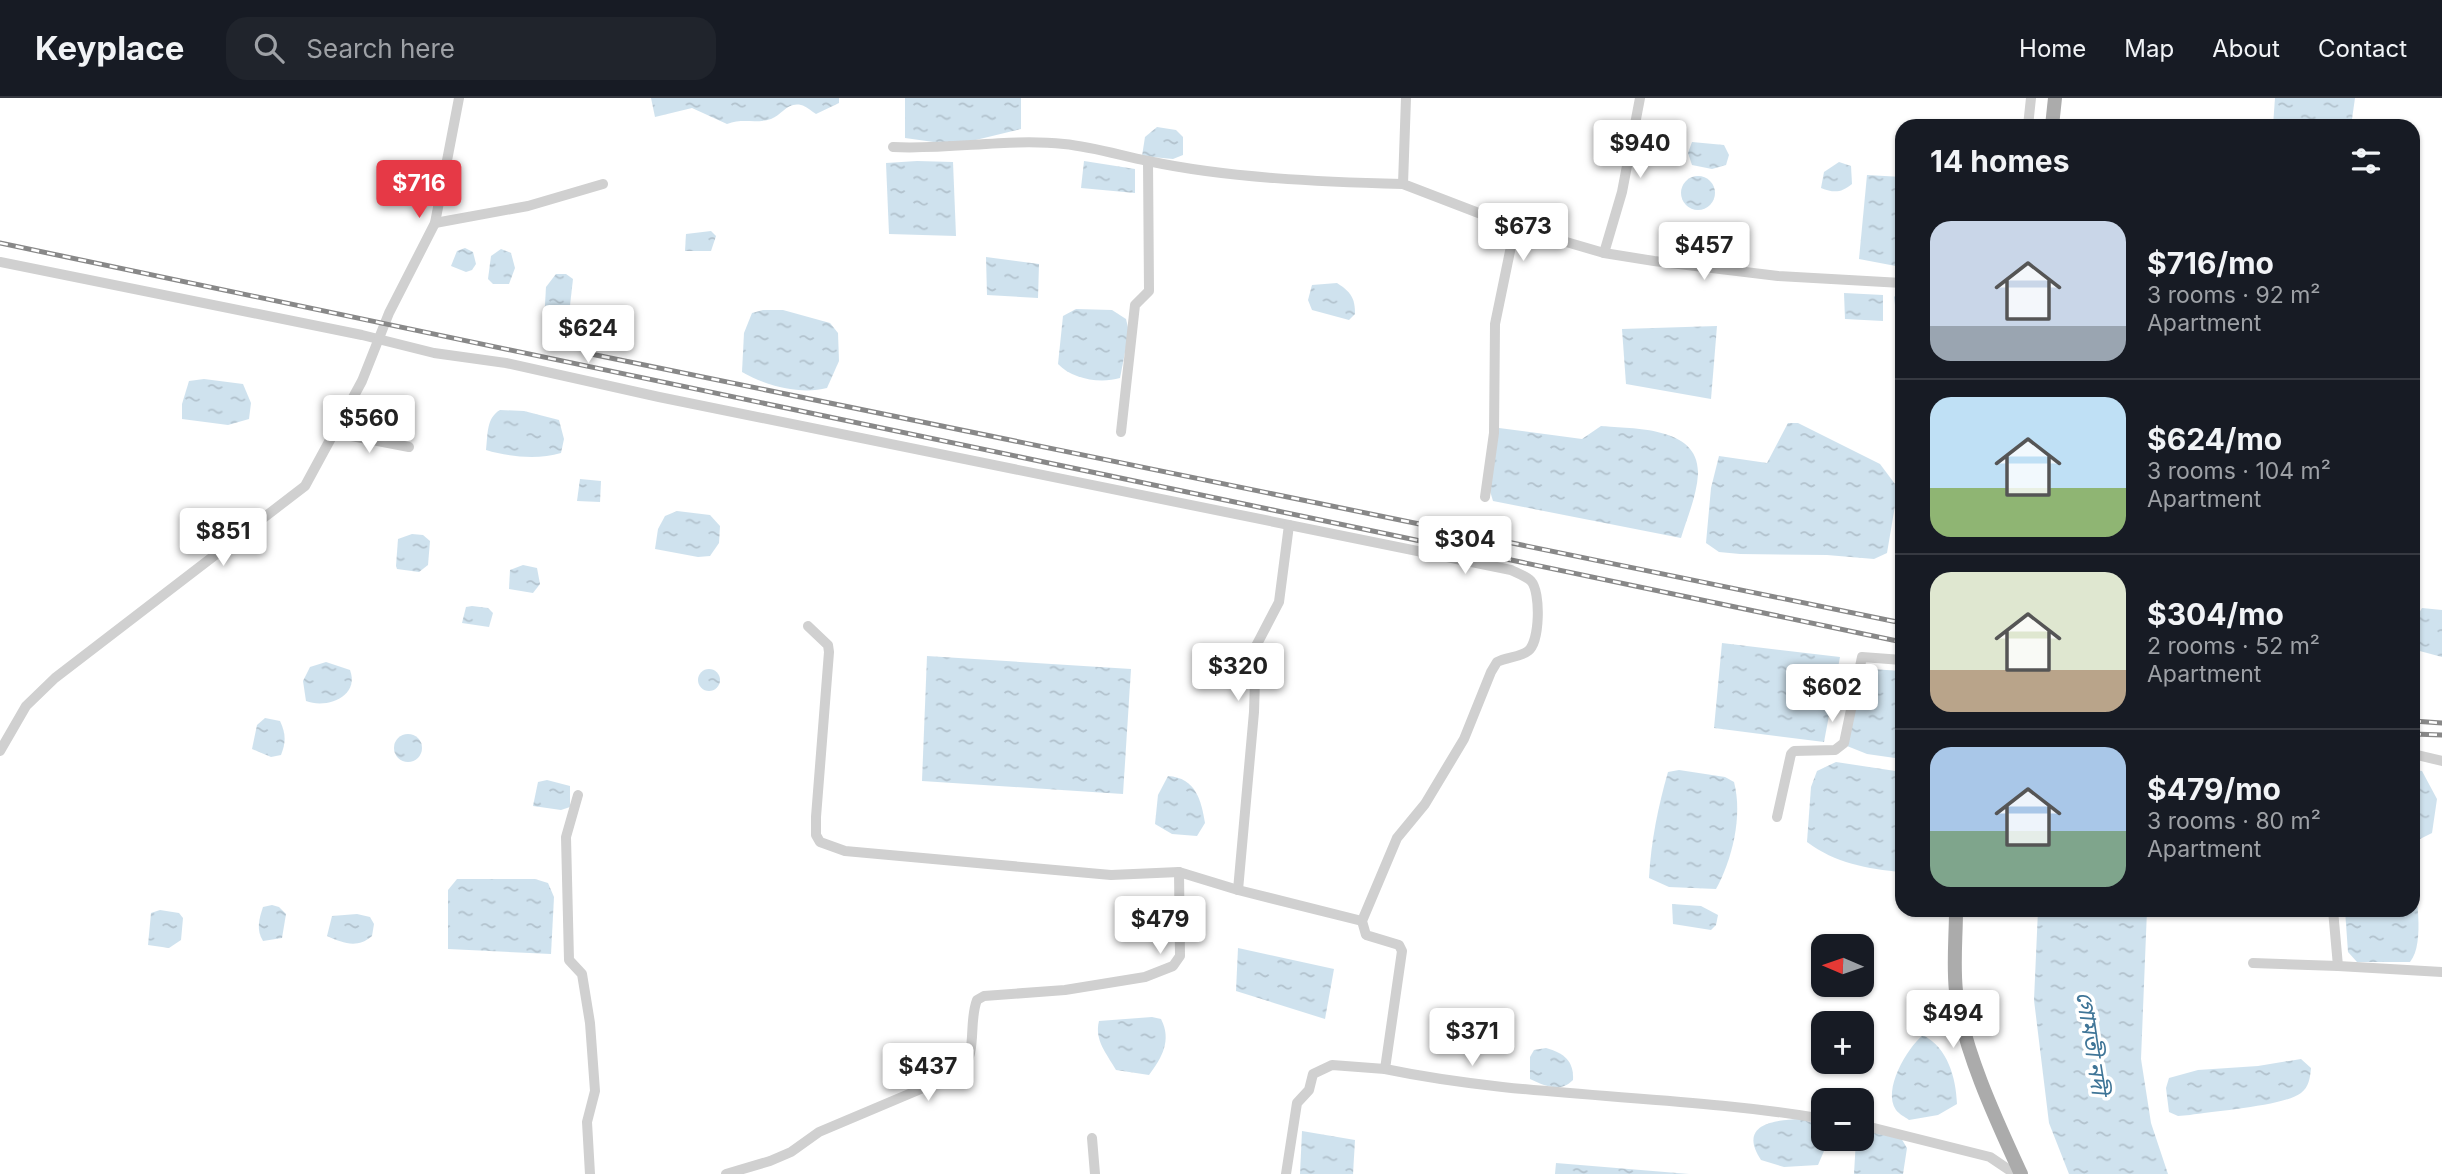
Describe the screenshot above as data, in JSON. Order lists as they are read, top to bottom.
{
  "water": ["গোমতী নদী"],
  "north": "left",
  "page": {
    "header": "Keyplace",
    "search": "Search here",
    "nav": [
      "Home",
      "Map",
      "About",
      "Contact"
    ],
    "heading": "14 homes",
    "price": [
      "$940",
      "$716",
      "$673",
      "$457",
      "$624",
      "$560",
      "$851",
      "$304",
      "$320",
      "$602",
      "$479",
      "$494",
      "$371",
      "$437"
    ],
    "list": [
      {
        "name": "$716/mo",
        "note": "3 rooms · 92 m² · Apartment"
      },
      {
        "name": "$624/mo",
        "note": "3 rooms · 104 m² · Apartment"
      },
      {
        "name": "$304/mo",
        "note": "2 rooms · 52 m² · Apartment"
      },
      {
        "name": "$479/mo",
        "note": "3 rooms · 80 m² · Apartment"
      }
    ],
    "map_buttons": ["+", "−"]
  }
}
